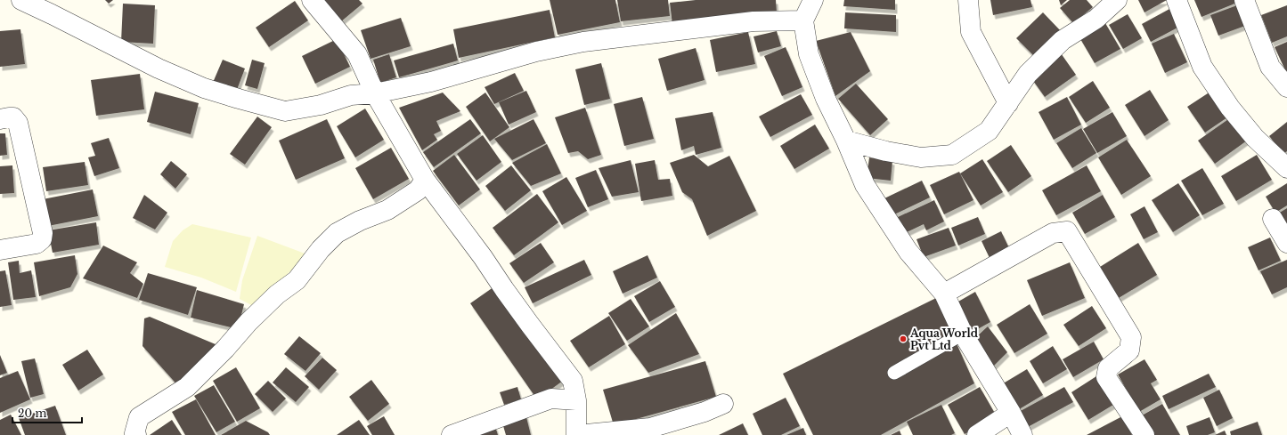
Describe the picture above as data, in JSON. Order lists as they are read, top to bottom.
{
  "places": ["Aqua World Pvt Ltd"],
  "scale_bar": "20 m"
}
